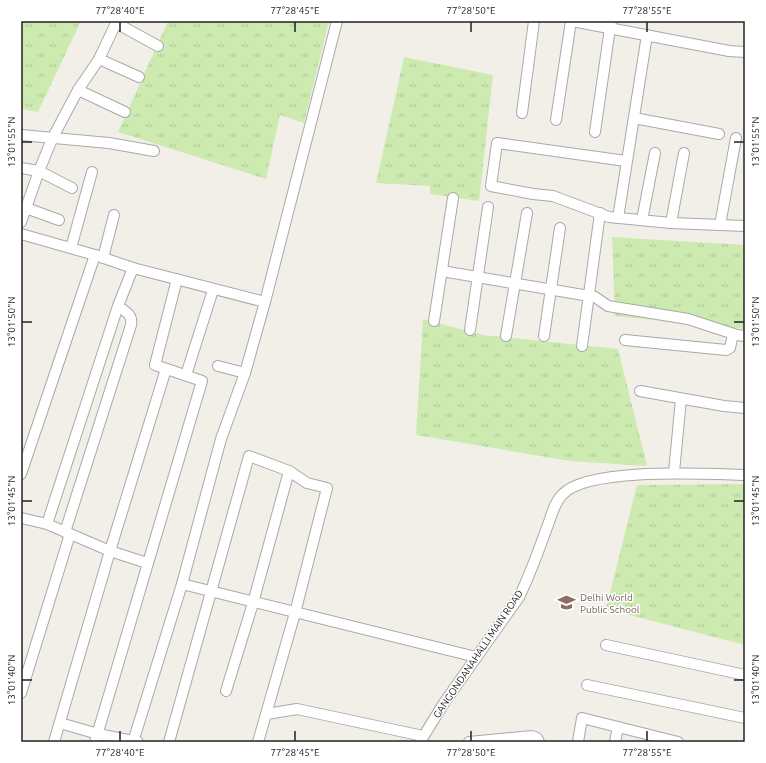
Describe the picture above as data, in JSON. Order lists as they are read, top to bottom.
{
  "streets": {
    "street": ["GANGONDANAHALLI MAIN ROAD"]
  },
  "places": {
    "school or university": ["Delhi World Public School"]
  },
  "coordinates": [
    "77°28'40\"E",
    "77°28'45\"E",
    "77°28'50\"E",
    "77°28'55\"E",
    "13°01'55\"N",
    "13°01'50\"N",
    "13°01'45\"N",
    "13°01'40\"N"
  ]
}
